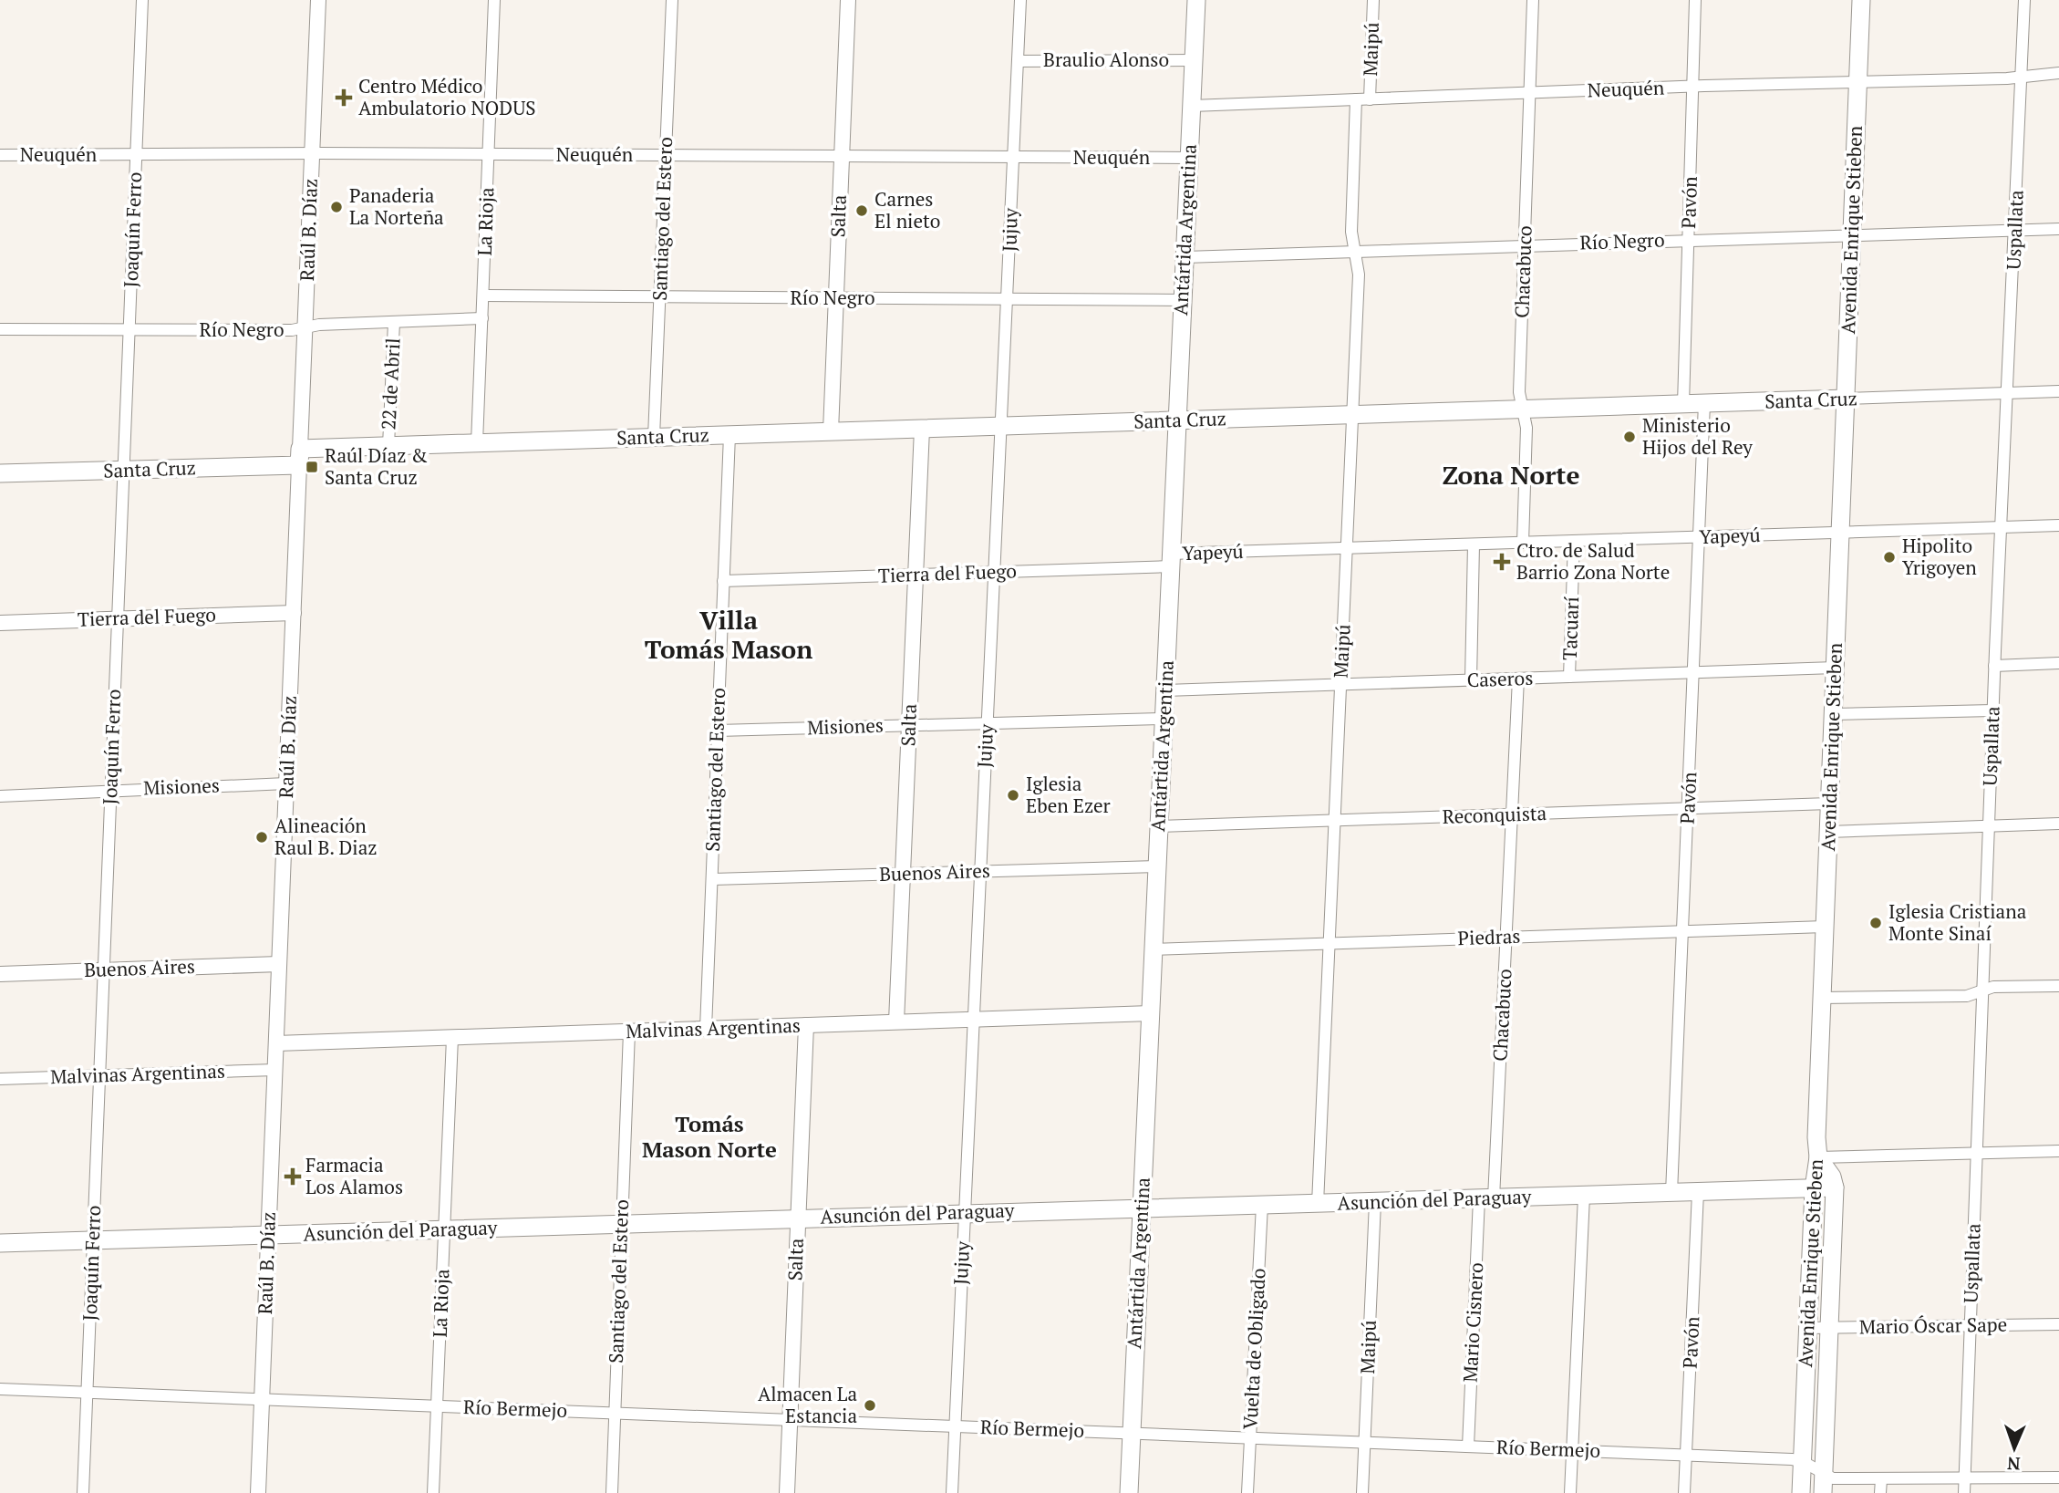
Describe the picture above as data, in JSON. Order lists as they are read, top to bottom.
{
  "streets": {
    "main road": [
      "Antártida Argentina",
      "Avenida Enrique Stieben",
      "Santa Cruz",
      "Asunción del Paraguay"
    ],
    "street": [
      "Maipú",
      "Braulio Alonso",
      "Neuquén",
      "Pavón",
      "Salta",
      "Santiago del Estero",
      "La Rioja",
      "Joaquín Ferro",
      "Raúl B. Díaz",
      "Jujuy",
      "Uspallata",
      "Río Negro",
      "Chacabuco",
      "22 de Abril",
      "Yapeyú",
      "Tierra del Fuego",
      "Tacuarí",
      "Caseros",
      "Misiones",
      "Reconquista",
      "Buenos Aires",
      "Piedras",
      "Malvinas Argentinas",
      "Mario Cisnero",
      "Mario Óscar Sape",
      "Vuelta de Obligado",
      "Río Bermejo"
    ]
  },
  "crossings": [
    ["Maipú", "Neuquén"],
    ["Maipú", "Río Negro"],
    ["Maipú", "Santa Cruz"],
    ["Maipú", "Yapeyú"],
    ["Maipú", "Caseros"],
    ["Maipú", "Reconquista"],
    ["Maipú", "Piedras"],
    ["Maipú", "Asunción del Paraguay"],
    ["Maipú", "Río Bermejo"],
    ["Braulio Alonso", "Jujuy"],
    ["Braulio Alonso", "Antártida Argentina"],
    ["Neuquén", "Pavón"],
    ["Neuquén", "Salta"],
    ["Neuquén", "Santiago del Estero"],
    ["Neuquén", "La Rioja"],
    ["Neuquén", "Joaquín Ferro"],
    ["Neuquén", "Raúl B. Díaz"],
    ["Neuquén", "Jujuy"],
    ["Neuquén", "Antártida Argentina"],
    ["Neuquén", "Avenida Enrique Stieben"],
    ["Neuquén", "Uspallata"],
    ["Neuquén", "Chacabuco"],
    ["Pavón", "Río Negro"],
    ["Pavón", "Santa Cruz"],
    ["Pavón", "Yapeyú"],
    ["Pavón", "Caseros"],
    ["Pavón", "Reconquista"],
    ["Pavón", "Piedras"],
    ["Pavón", "Asunción del Paraguay"],
    ["Pavón", "Río Bermejo"],
    ["Salta", "Río Negro"],
    ["Salta", "Santa Cruz"],
    ["Salta", "Tierra del Fuego"],
    ["Salta", "Misiones"],
    ["Salta", "Buenos Aires"],
    ["Salta", "Malvinas Argentinas"],
    ["Salta", "Asunción del Paraguay"],
    ["Salta", "Río Bermejo"],
    ["Santiago del Estero", "Río Negro"],
    ["Santiago del Estero", "Santa Cruz"],
    ["Santiago del Estero", "Tierra del Fuego"],
    ["Santiago del Estero", "Misiones"],
    ["Santiago del Estero", "Buenos Aires"],
    ["Santiago del Estero", "Malvinas Argentinas"],
    ["Santiago del Estero", "Asunción del Paraguay"],
    ["Santiago del Estero", "Río Bermejo"],
    ["La Rioja", "Río Negro"],
    ["La Rioja", "Santa Cruz"],
    ["La Rioja", "Malvinas Argentinas"],
    ["La Rioja", "Asunción del Paraguay"],
    ["La Rioja", "Río Bermejo"],
    ["Joaquín Ferro", "Río Negro"],
    ["Joaquín Ferro", "Santa Cruz"],
    ["Joaquín Ferro", "Tierra del Fuego"],
    ["Joaquín Ferro", "Misiones"],
    ["Joaquín Ferro", "Buenos Aires"],
    ["Joaquín Ferro", "Malvinas Argentinas"],
    ["Joaquín Ferro", "Asunción del Paraguay"],
    ["Joaquín Ferro", "Río Bermejo"],
    ["Raúl B. Díaz", "Río Negro"],
    ["Raúl B. Díaz", "Santa Cruz"],
    ["Raúl B. Díaz", "Tierra del Fuego"],
    ["Raúl B. Díaz", "Misiones"],
    ["Raúl B. Díaz", "Buenos Aires"],
    ["Raúl B. Díaz", "Malvinas Argentinas"],
    ["Raúl B. Díaz", "Asunción del Paraguay"],
    ["Raúl B. Díaz", "Río Bermejo"],
    ["Jujuy", "Río Negro"],
    ["Jujuy", "Santa Cruz"],
    ["Jujuy", "Tierra del Fuego"],
    ["Jujuy", "Misiones"],
    ["Jujuy", "Buenos Aires"],
    ["Jujuy", "Malvinas Argentinas"],
    ["Jujuy", "Asunción del Paraguay"],
    ["Jujuy", "Río Bermejo"],
    ["Antártida Argentina", "Río Negro"],
    ["Antártida Argentina", "Santa Cruz"],
    ["Antártida Argentina", "Yapeyú"],
    ["Antártida Argentina", "Tierra del Fuego"],
    ["Antártida Argentina", "Caseros"],
    ["Antártida Argentina", "Misiones"],
    ["Antártida Argentina", "Reconquista"],
    ["Antártida Argentina", "Buenos Aires"],
    ["Antártida Argentina", "Piedras"],
    ["Antártida Argentina", "Malvinas Argentinas"],
    ["Antártida Argentina", "Asunción del Paraguay"],
    ["Antártida Argentina", "Río Bermejo"],
    ["Avenida Enrique Stieben", "Río Negro"],
    ["Avenida Enrique Stieben", "Santa Cruz"],
    ["Avenida Enrique Stieben", "Yapeyú"],
    ["Avenida Enrique Stieben", "Caseros"],
    ["Avenida Enrique Stieben", "Reconquista"],
    ["Avenida Enrique Stieben", "Piedras"],
    ["Avenida Enrique Stieben", "Asunción del Paraguay"],
    ["Avenida Enrique Stieben", "Mario Óscar Sape"],
    ["Avenida Enrique Stieben", "Río Bermejo"],
    ["Uspallata", "Río Negro"],
    ["Uspallata", "Santa Cruz"],
    ["Uspallata", "Yapeyú"],
    ["Uspallata", "Mario Óscar Sape"],
    ["Uspallata", "Río Bermejo"],
    ["Río Negro", "Chacabuco"],
    ["Río Negro", "22 de Abril"],
    ["Chacabuco", "Santa Cruz"],
    ["Chacabuco", "Yapeyú"],
    ["Chacabuco", "Caseros"],
    ["Chacabuco", "Reconquista"],
    ["Chacabuco", "Piedras"],
    ["Chacabuco", "Asunción del Paraguay"],
    ["Chacabuco", "Mario Cisnero"],
    ["22 de Abril", "Santa Cruz"],
    ["Yapeyú", "Tierra del Fuego"],
    ["Yapeyú", "Tacuarí"],
    ["Tacuarí", "Caseros"],
    ["Asunción del Paraguay", "Mario Cisnero"],
    ["Asunción del Paraguay", "Vuelta de Obligado"],
    ["Mario Cisnero", "Río Bermejo"],
    ["Vuelta de Obligado", "Río Bermejo"]
  ],
  "districts": ["Zona Norte", "Villa Tomás Mason", "Tomás Mason Norte"],
  "places": {
    "health": ["Centro Médico Ambulatorio NODUS", "Ctro. de Salud Barrio Zona Norte", "Farmacia Los Alamos"],
    "other": [
      "Panaderia La Norteña",
      "Carnes El nieto",
      "Ministerio Hijos del Rey",
      "Hipolito Yrigoyen",
      "Iglesia Eben Ezer",
      "Alineación Raul B. Diaz",
      "Iglesia Cristiana Monte Sinaí",
      "Almacen La Estancia"
    ],
    "transit": ["Raúl Díaz & Santa Cruz"]
  },
  "north": "bottom"
}
